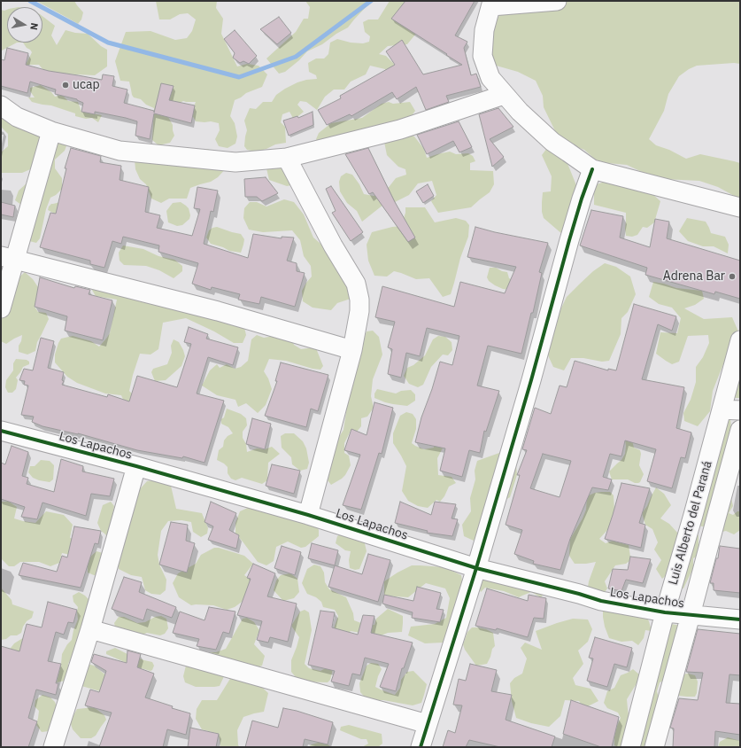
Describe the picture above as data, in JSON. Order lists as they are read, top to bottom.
{
  "streets": {
    "street": ["Los Lapachos", "Luis Alberto del Paraná"]
  },
  "crossings": [
    ["Los Lapachos", "Luis Alberto del Paraná"]
  ],
  "places": ["ucap", "Adrena Bar"],
  "north": "right"
}
